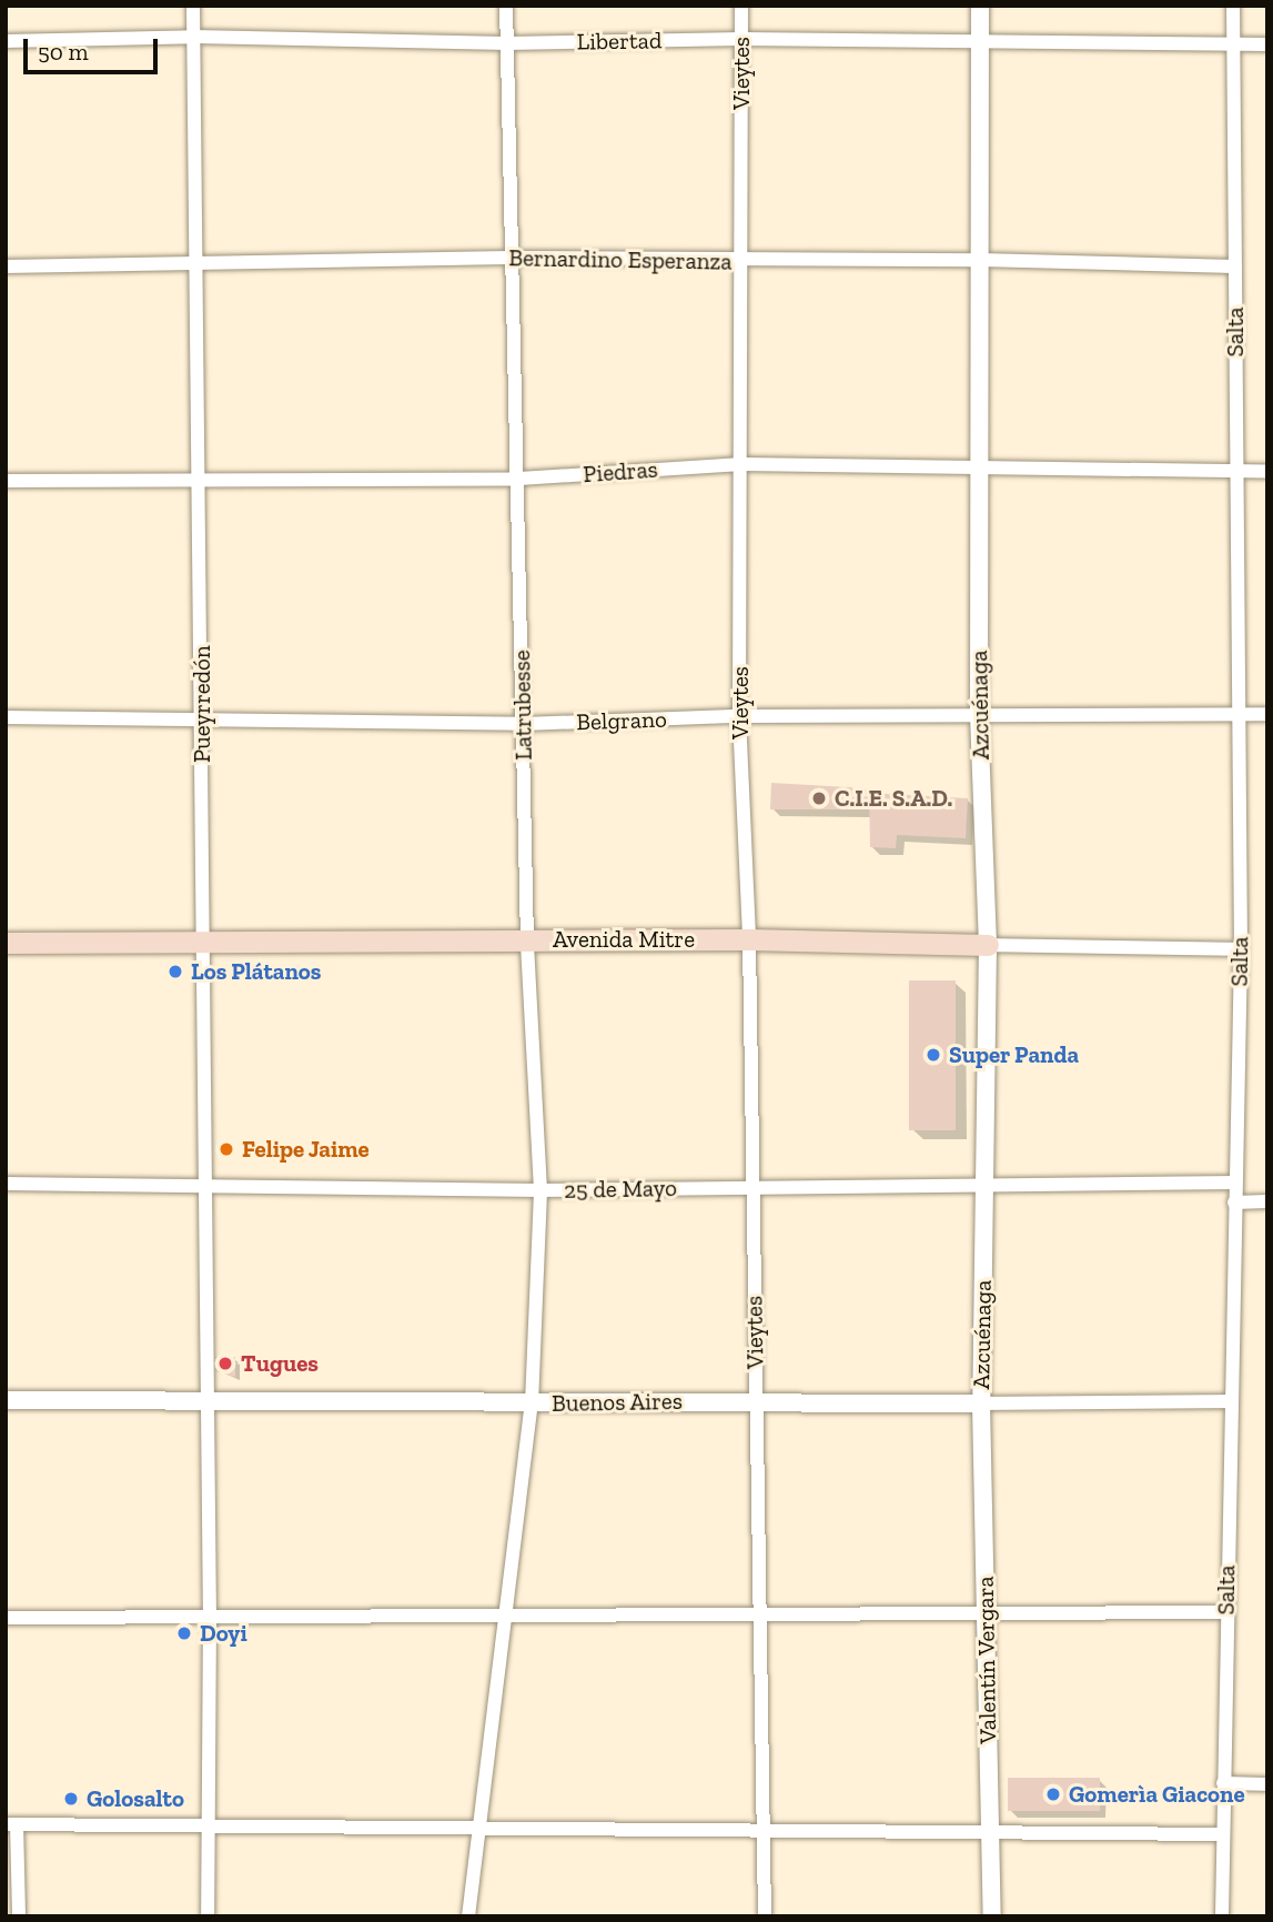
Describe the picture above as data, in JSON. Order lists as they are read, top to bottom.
{
  "streets": {
    "main road": ["Avenida Mitre"],
    "street": [
      "Libertad",
      "Vieytes",
      "Bernardino Esperanza",
      "Salta",
      "Piedras",
      "Pueyrredón",
      "Latrubesse",
      "Azcuénaga",
      "Belgrano",
      "25 de Mayo",
      "Buenos Aires",
      "Valentín Vergara"
    ]
  },
  "crossings": [
    ["Libertad", "Vieytes"],
    ["Libertad", "Salta"],
    ["Libertad", "Pueyrredón"],
    ["Libertad", "Latrubesse"],
    ["Libertad", "Azcuénaga"],
    ["Vieytes", "Bernardino Esperanza"],
    ["Vieytes", "Piedras"],
    ["Vieytes", "Belgrano"],
    ["Vieytes", "Avenida Mitre"],
    ["Vieytes", "25 de Mayo"],
    ["Vieytes", "Buenos Aires"],
    ["Bernardino Esperanza", "Salta"],
    ["Bernardino Esperanza", "Pueyrredón"],
    ["Bernardino Esperanza", "Latrubesse"],
    ["Bernardino Esperanza", "Azcuénaga"],
    ["Salta", "Piedras"],
    ["Salta", "Belgrano"],
    ["Salta", "Avenida Mitre"],
    ["Salta", "25 de Mayo"],
    ["Salta", "Buenos Aires"],
    ["Piedras", "Pueyrredón"],
    ["Piedras", "Latrubesse"],
    ["Piedras", "Azcuénaga"],
    ["Pueyrredón", "Belgrano"],
    ["Pueyrredón", "Avenida Mitre"],
    ["Pueyrredón", "25 de Mayo"],
    ["Pueyrredón", "Buenos Aires"],
    ["Latrubesse", "Belgrano"],
    ["Latrubesse", "Avenida Mitre"],
    ["Latrubesse", "25 de Mayo"],
    ["Latrubesse", "Buenos Aires"],
    ["Azcuénaga", "Belgrano"],
    ["Azcuénaga", "Avenida Mitre"],
    ["Azcuénaga", "25 de Mayo"],
    ["Azcuénaga", "Buenos Aires"],
    ["Azcuénaga", "Valentín Vergara"],
    ["Buenos Aires", "Valentín Vergara"]
  ],
  "places": [
    "C.I.E. S.A.D.",
    "Los Plátanos",
    "Super Panda",
    "Felipe Jaime",
    "Tugues",
    "Doyi",
    "Gomerìa Giacone",
    "Golosalto"
  ],
  "scale_bar": "50 m"
}
